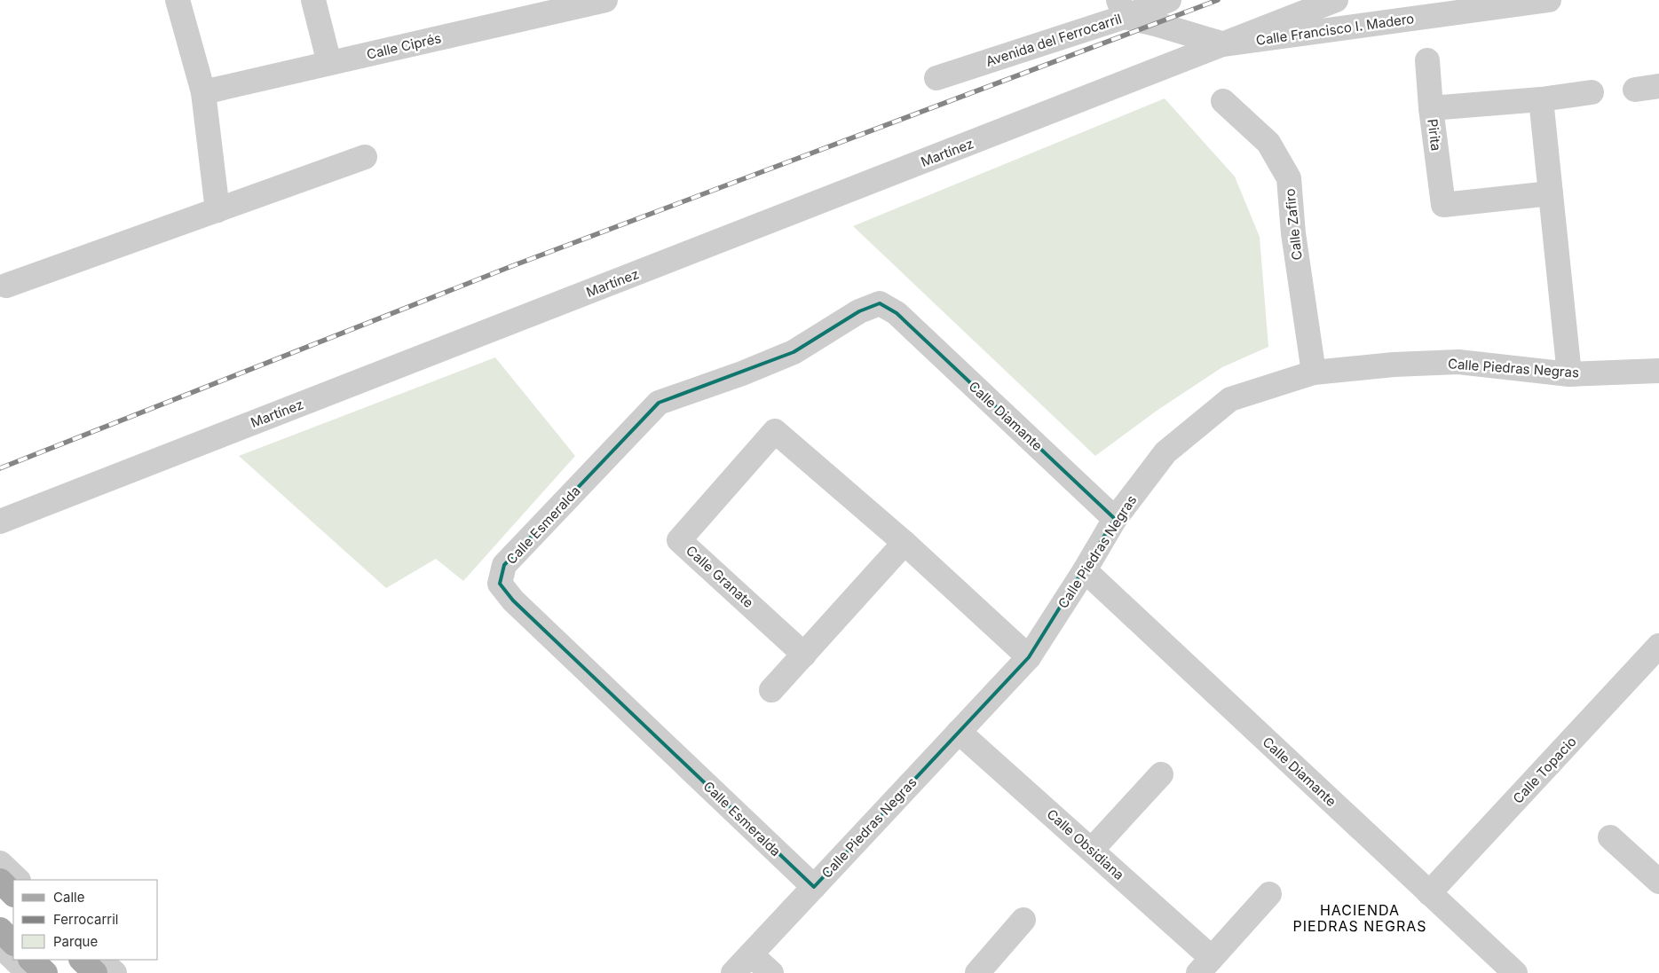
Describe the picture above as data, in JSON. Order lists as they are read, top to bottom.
{
  "streets": {
    "street": [
      "Calle Francisco I. Madero",
      "Avenida del Ferrocarril",
      "Calle Ciprés",
      "Pirita",
      "Martínez",
      "Calle Zafiro",
      "Calle Piedras Negras",
      "Calle Diamante",
      "Calle Esmeralda",
      "Calle Granate",
      "Calle Topacio",
      "Calle Obsidiana"
    ]
  },
  "crossings": [
    ["Calle Francisco I. Madero", "Avenida del Ferrocarril"],
    ["Calle Francisco I. Madero", "Martínez"],
    ["Calle Zafiro", "Calle Piedras Negras"],
    ["Calle Piedras Negras", "Calle Diamante"],
    ["Calle Piedras Negras", "Calle Esmeralda"],
    ["Calle Piedras Negras", "Calle Granate"],
    ["Calle Piedras Negras", "Calle Obsidiana"],
    ["Calle Diamante", "Calle Esmeralda"],
    ["Calle Diamante", "Calle Topacio"]
  ],
  "districts": ["HACIENDA PIEDRAS NEGRAS"],
  "legend": ["Calle", "Ferrocarril", "Parque"]
}
